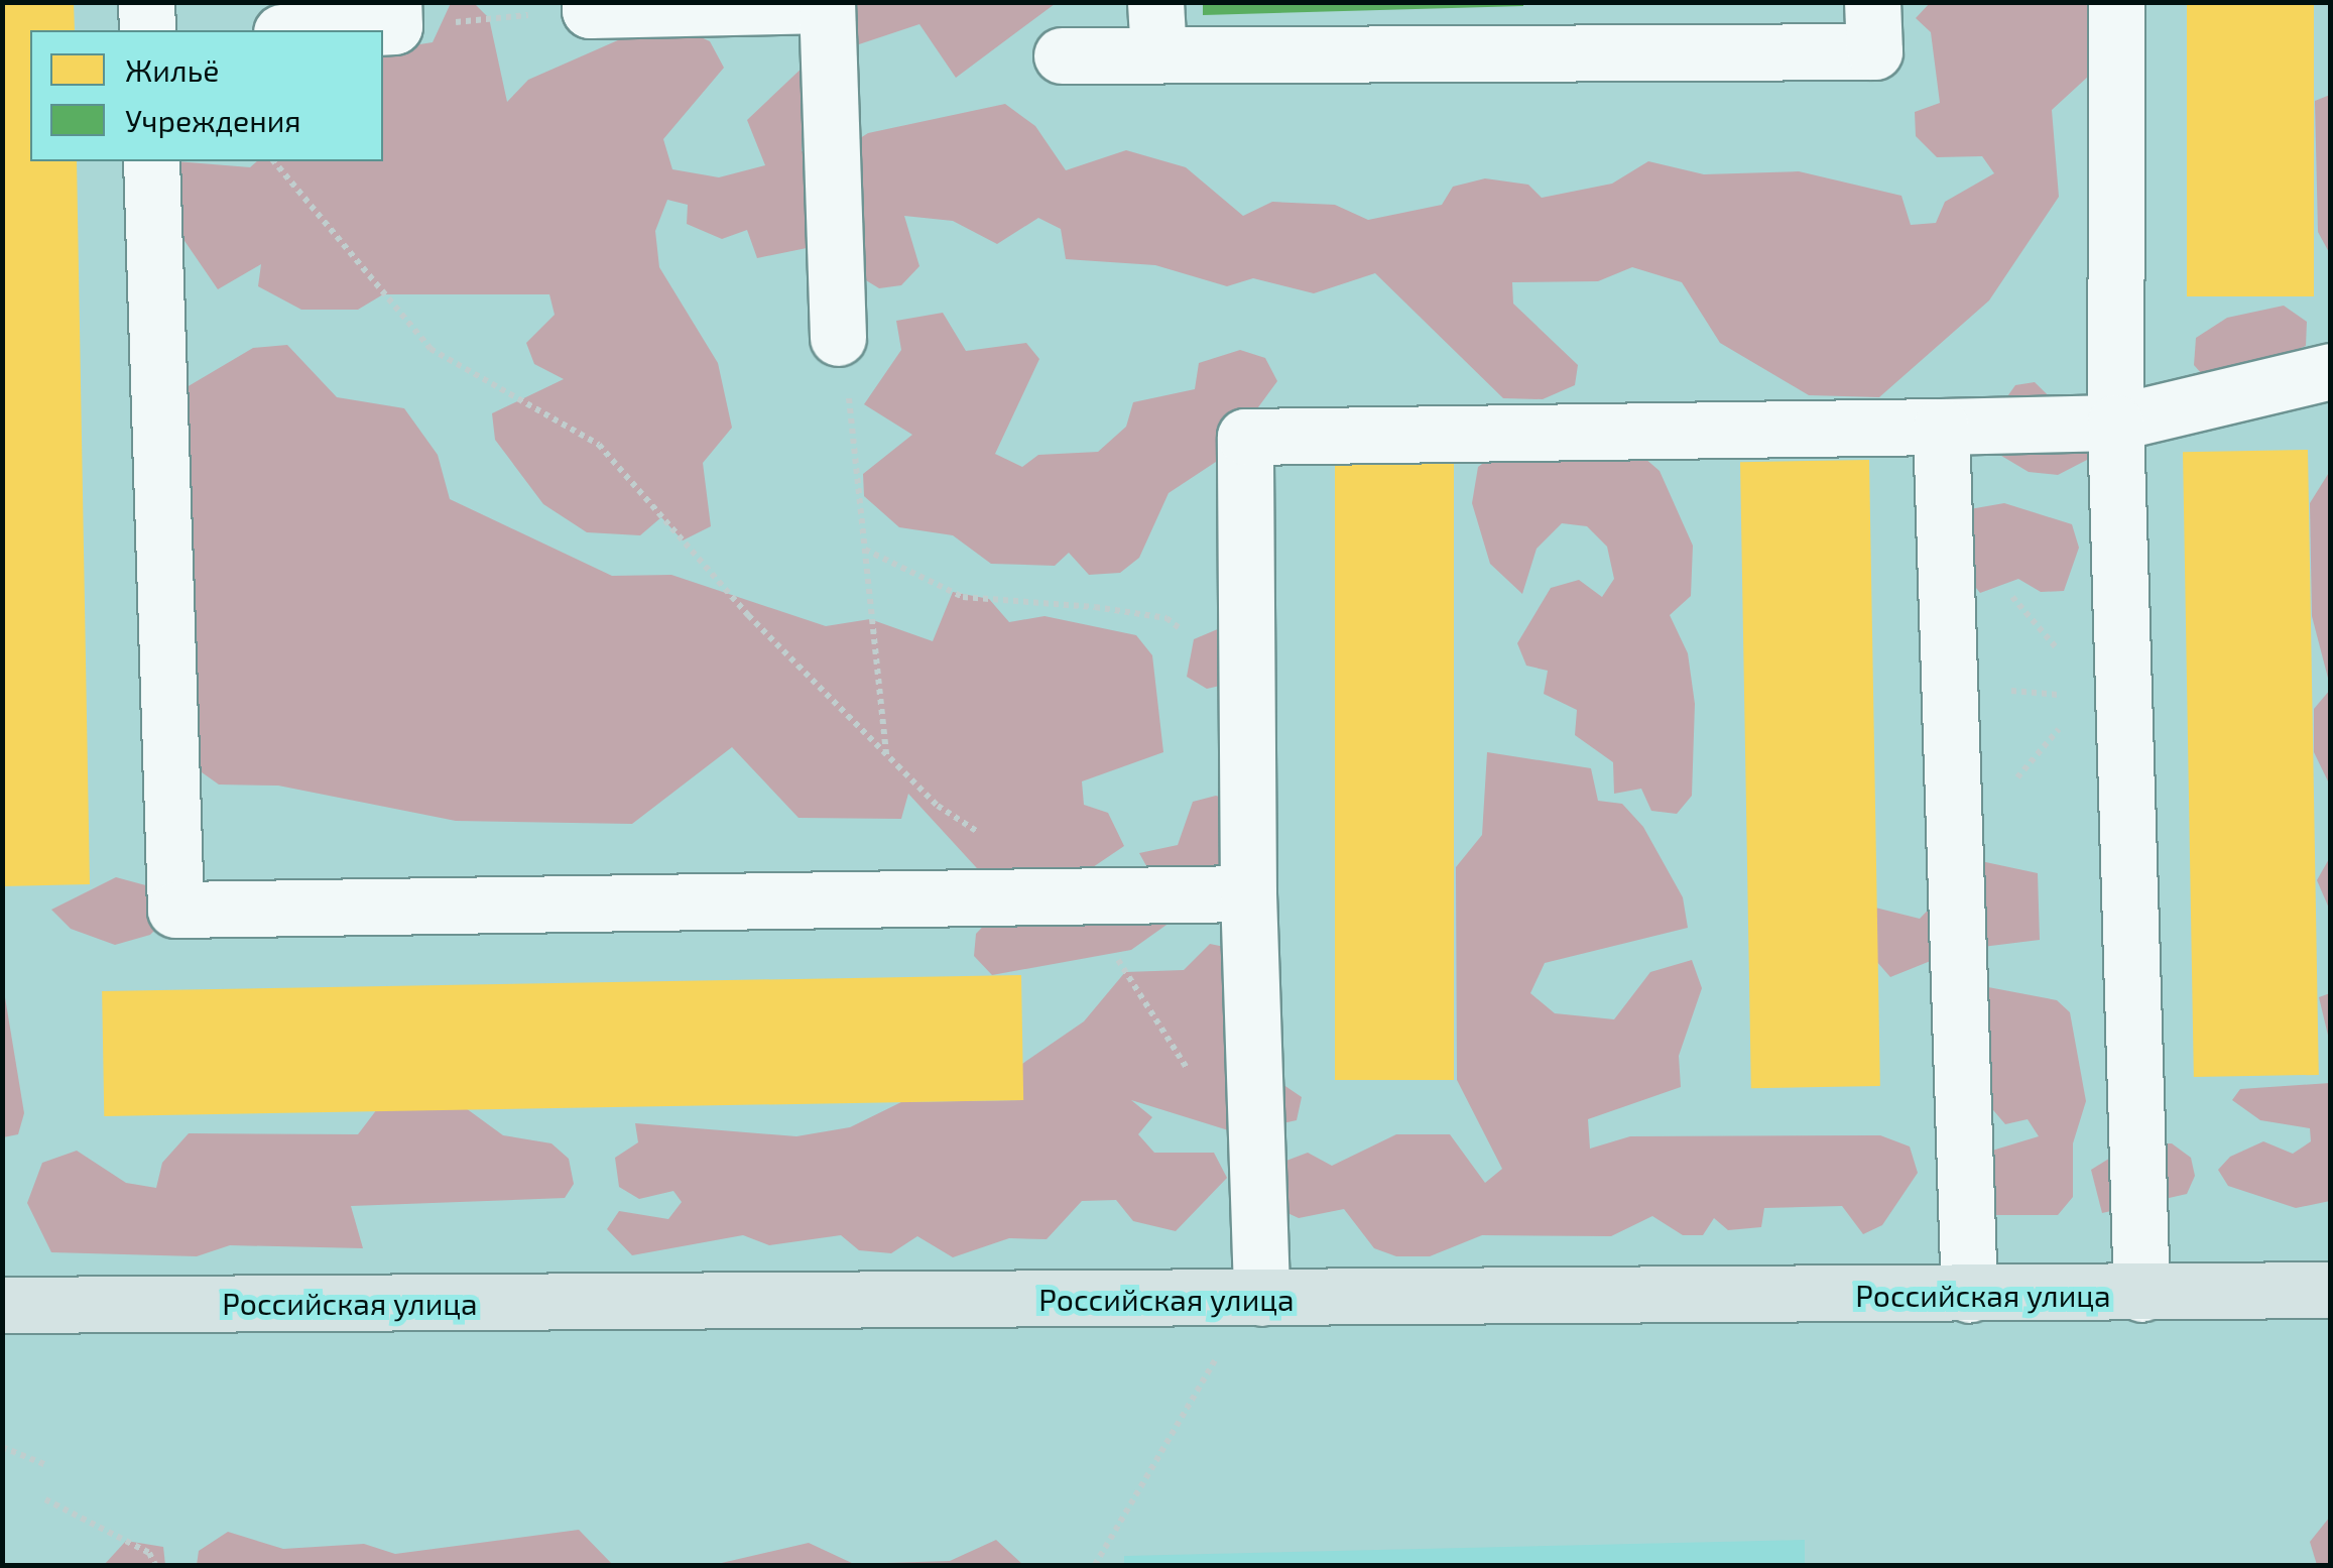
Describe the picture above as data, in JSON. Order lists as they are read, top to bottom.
{
  "streets": {
    "main road": ["Российская улица"]
  },
  "legend": ["Жильё", "Учреждения"]
}
